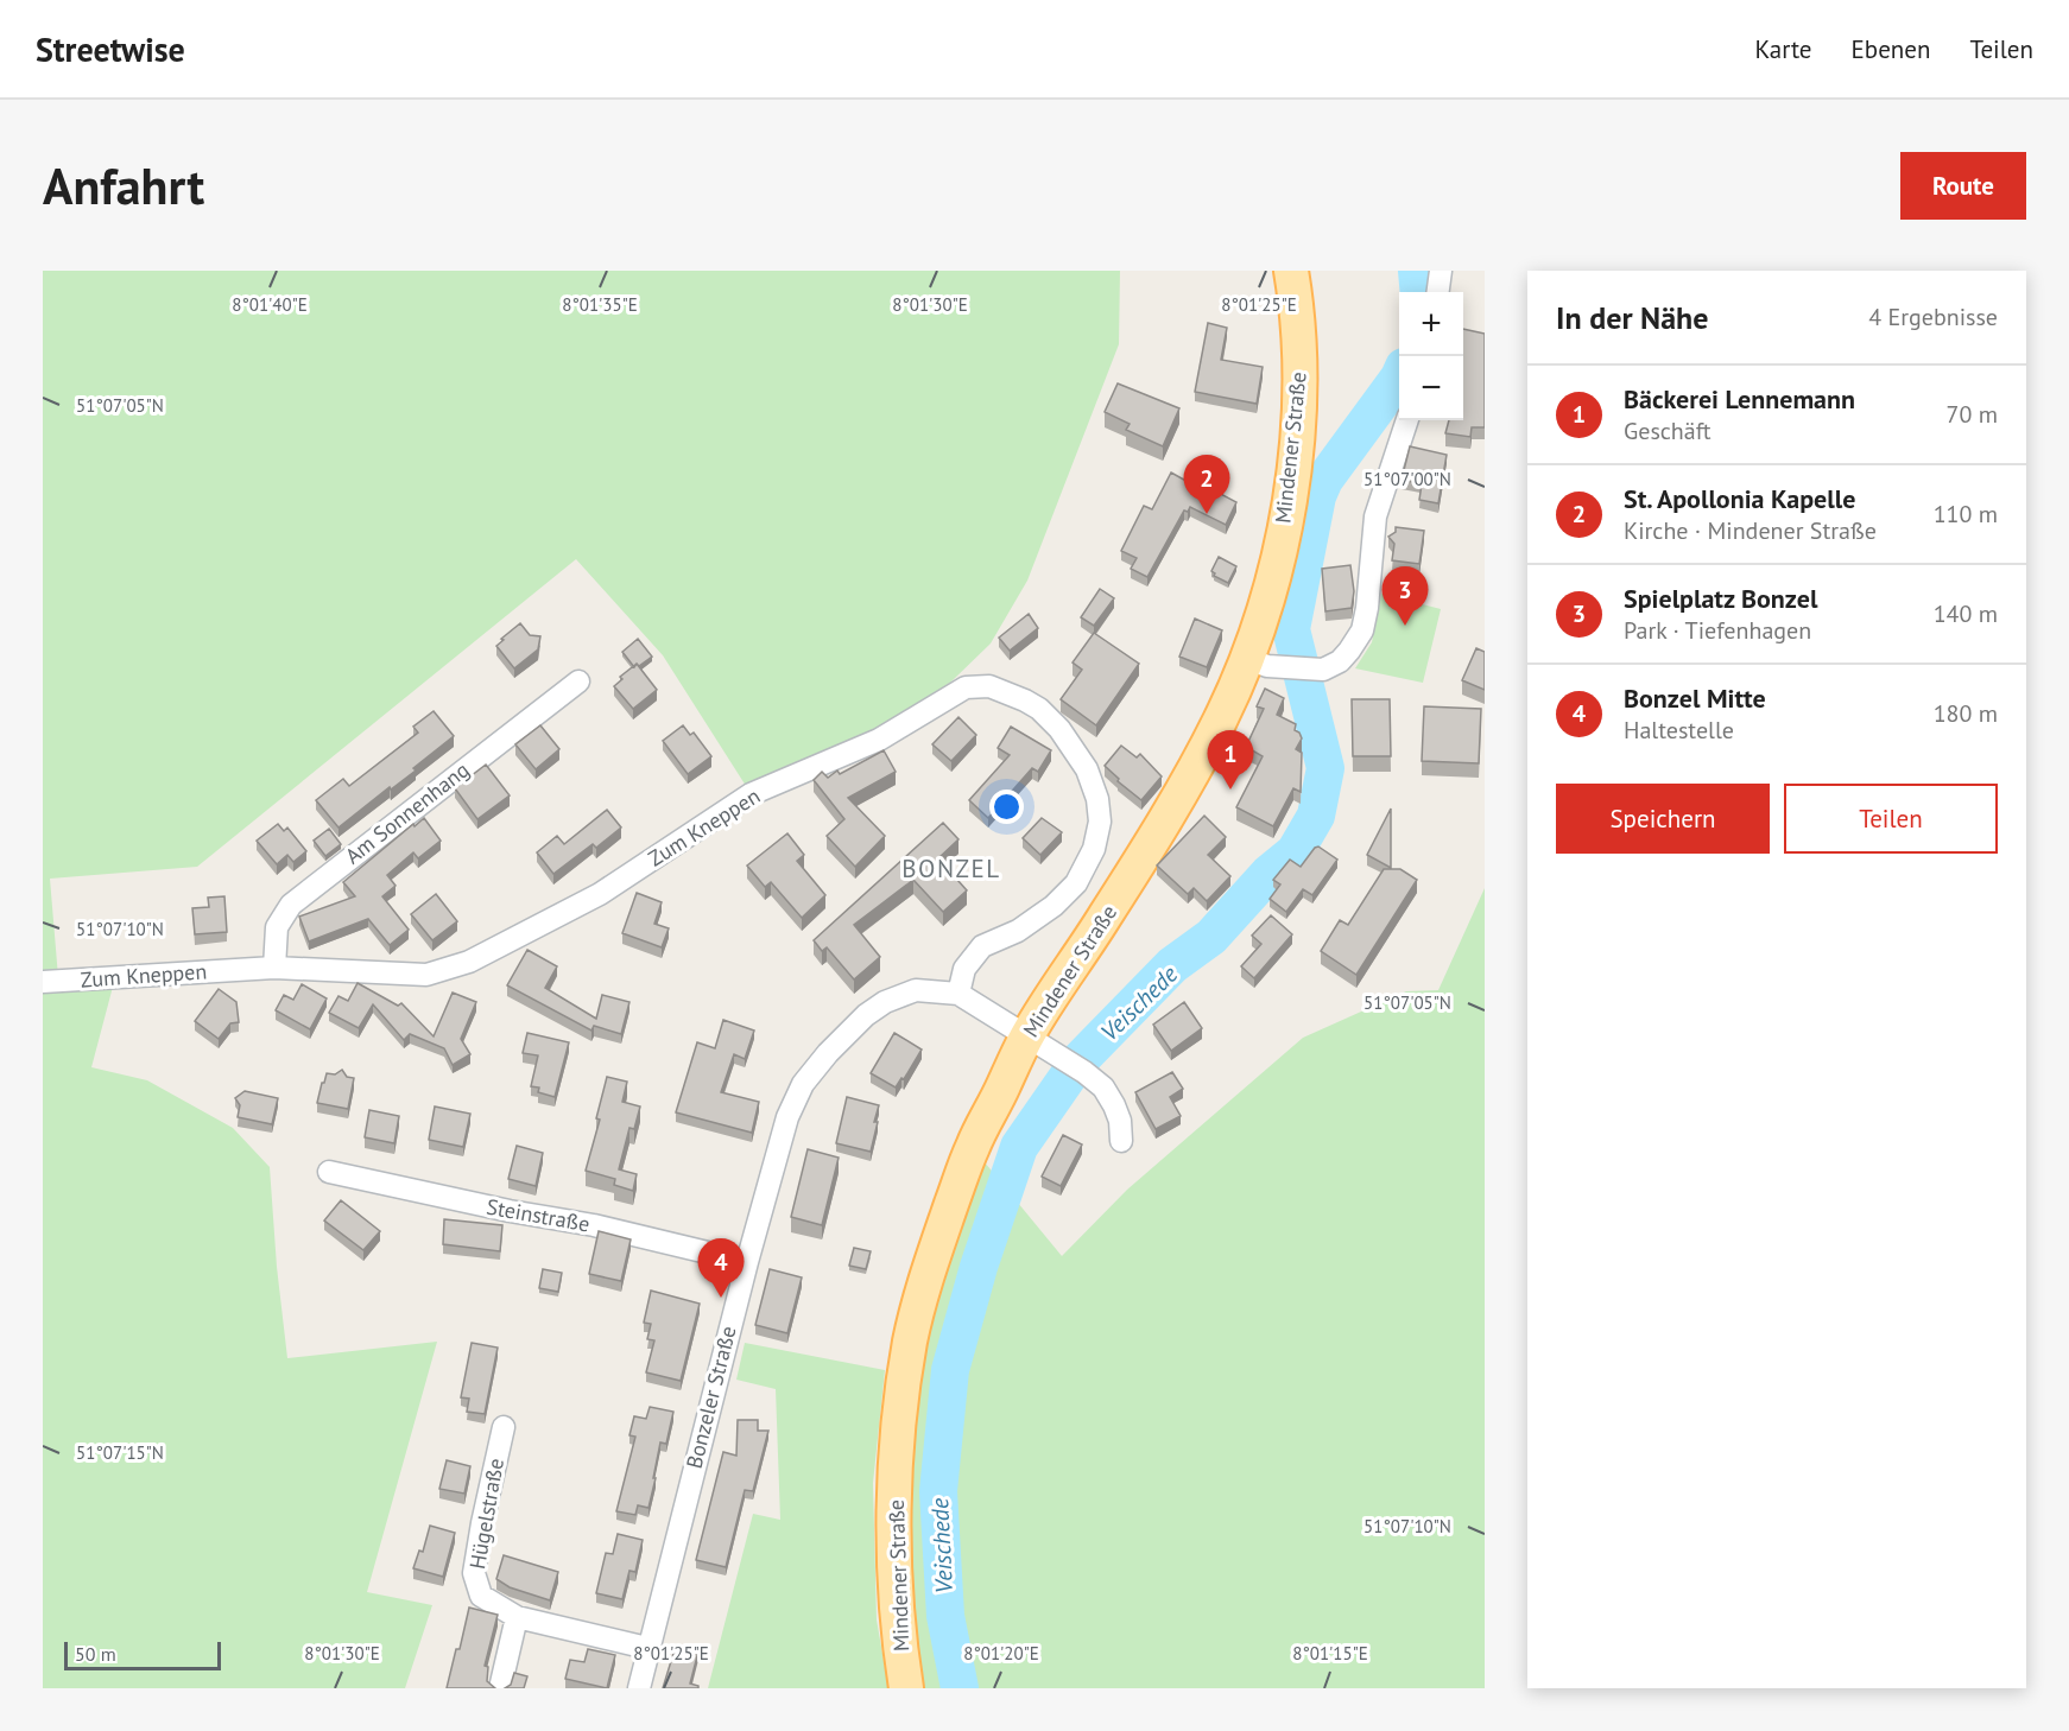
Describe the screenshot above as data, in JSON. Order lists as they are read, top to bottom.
{
  "streets": {
    "main road": ["Mindener Straße"],
    "street": [
      "Am Sonnenhang",
      "Zum Kneppen",
      "Steinstraße",
      "Bonzeler Straße",
      "Hügelstraße"
    ]
  },
  "crossings": [
    ["Mindener Straße", "Bonzeler Straße"],
    ["Am Sonnenhang", "Zum Kneppen"],
    ["Zum Kneppen", "Bonzeler Straße"],
    ["Steinstraße", "Bonzeler Straße"],
    ["Bonzeler Straße", "Hügelstraße"]
  ],
  "districts": ["BONZEL"],
  "water": ["Veischede"],
  "scale_bar": "50 m",
  "page": {
    "header": "Streetwise",
    "nav": ["Karte", "Ebenen", "Teilen"],
    "buttons": [
      "Route",
      ["Speichern", "Teilen"]
    ],
    "title": "Anfahrt",
    "heading": ["In der Nähe", "4 Ergebnisse"],
    "map_buttons": ["+", "−"],
    "list": [
      {
        "mark": "1",
        "name": "Bäckerei Lennemann",
        "note": "Geschäft",
        "value": "70 m"
      },
      {
        "mark": "2",
        "name": "St. Apollonia Kapelle",
        "note": "Kirche · Mindener Straße",
        "value": "110 m"
      },
      {
        "mark": "3",
        "name": "Spielplatz Bonzel",
        "note": "Park · Tiefenhagen",
        "value": "140 m"
      },
      {
        "mark": "4",
        "name": "Bonzel Mitte",
        "note": "Haltestelle",
        "value": "180 m"
      }
    ],
    "pins": [
      "2",
      "3",
      "1",
      "4"
    ],
    "scale": "50 m"
  },
  "coordinates": [
    "8°01'40\"E",
    "8°01'35\"E",
    "8°01'30\"E",
    "8°01'25\"E",
    "51°07'05\"N",
    "51°07'00\"N",
    "51°07'10\"N",
    "51°07'15\"N",
    "8°01'20\"E",
    "8°01'15\"E"
  ]
}
